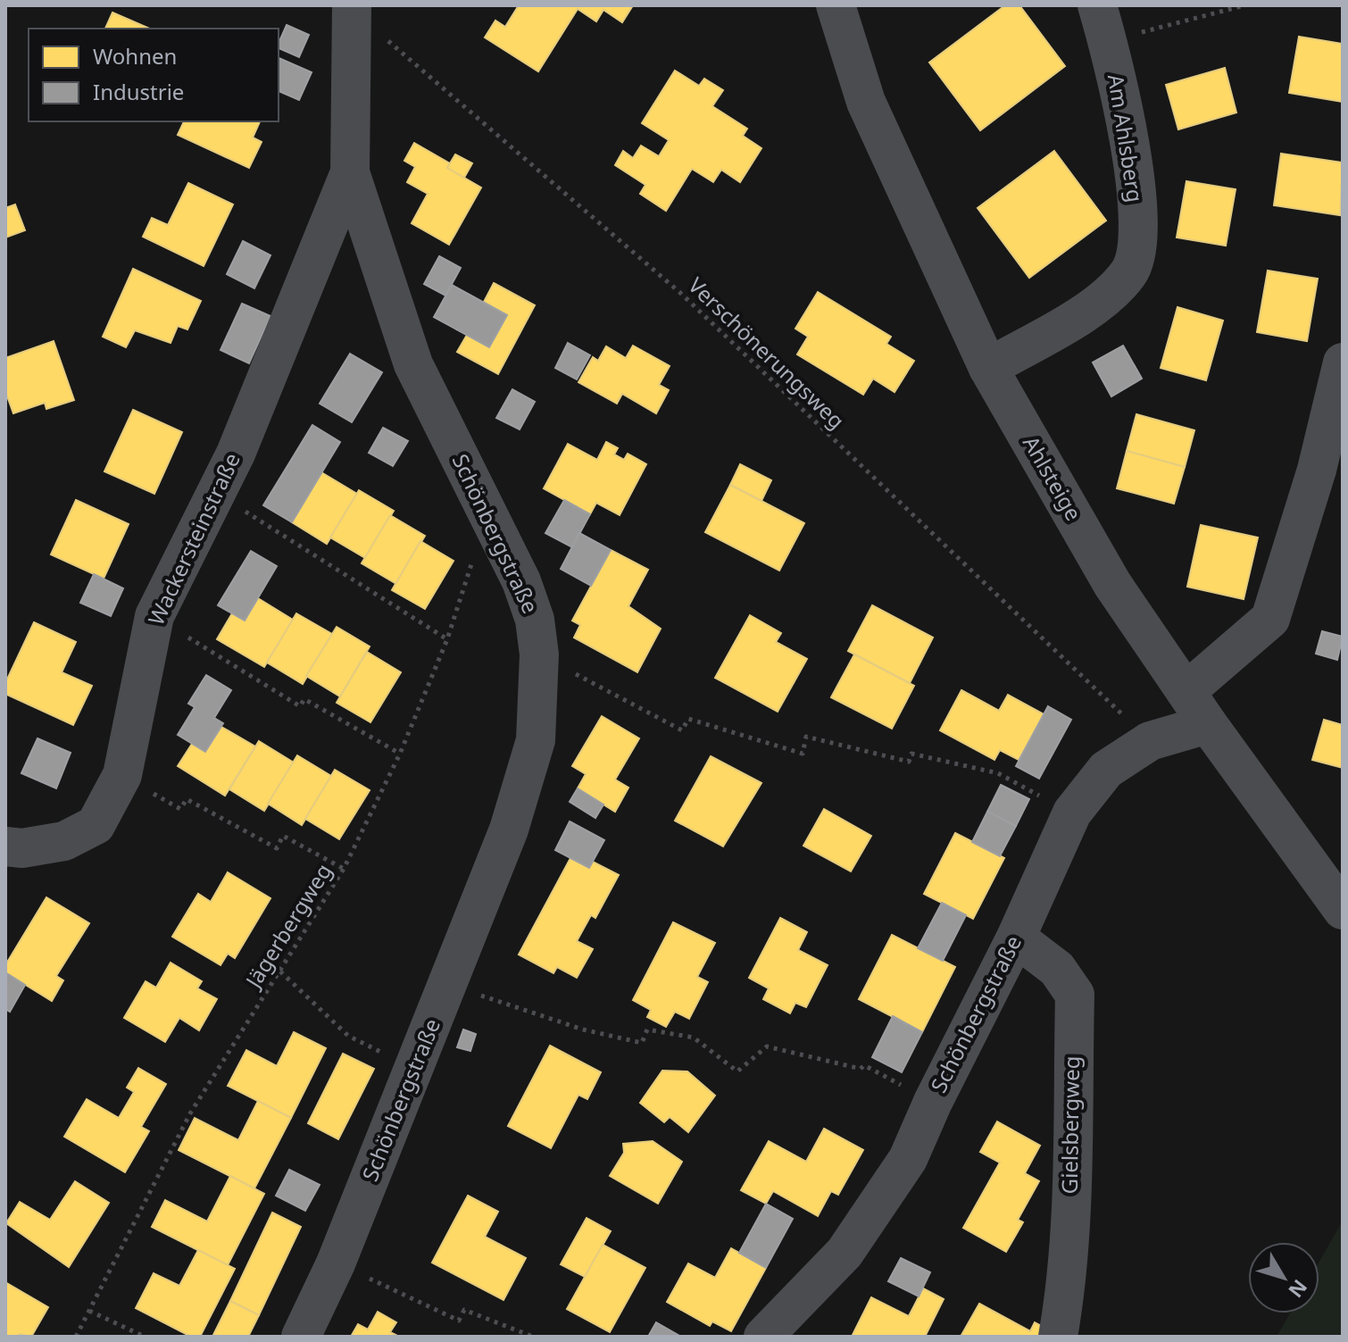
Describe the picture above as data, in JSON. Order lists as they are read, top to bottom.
{
  "streets": {
    "street": [
      "Am Ahlsberg",
      "Ahlsteige",
      "Schönbergstraße",
      "Wackersteinstraße",
      "Gielsbergweg"
    ],
    "path": ["Verschönerungsweg", "Jägerbergweg"]
  },
  "crossings": [
    ["Am Ahlsberg", "Ahlsteige"],
    ["Verschönerungsweg", "Schönbergstraße"],
    ["Ahlsteige", "Schönbergstraße"],
    ["Schönbergstraße", "Wackersteinstraße"],
    ["Schönbergstraße", "Jägerbergweg"],
    ["Schönbergstraße", "Gielsbergweg"]
  ],
  "legend": ["Wohnen", "Industrie"],
  "north": "bottom right"
}
